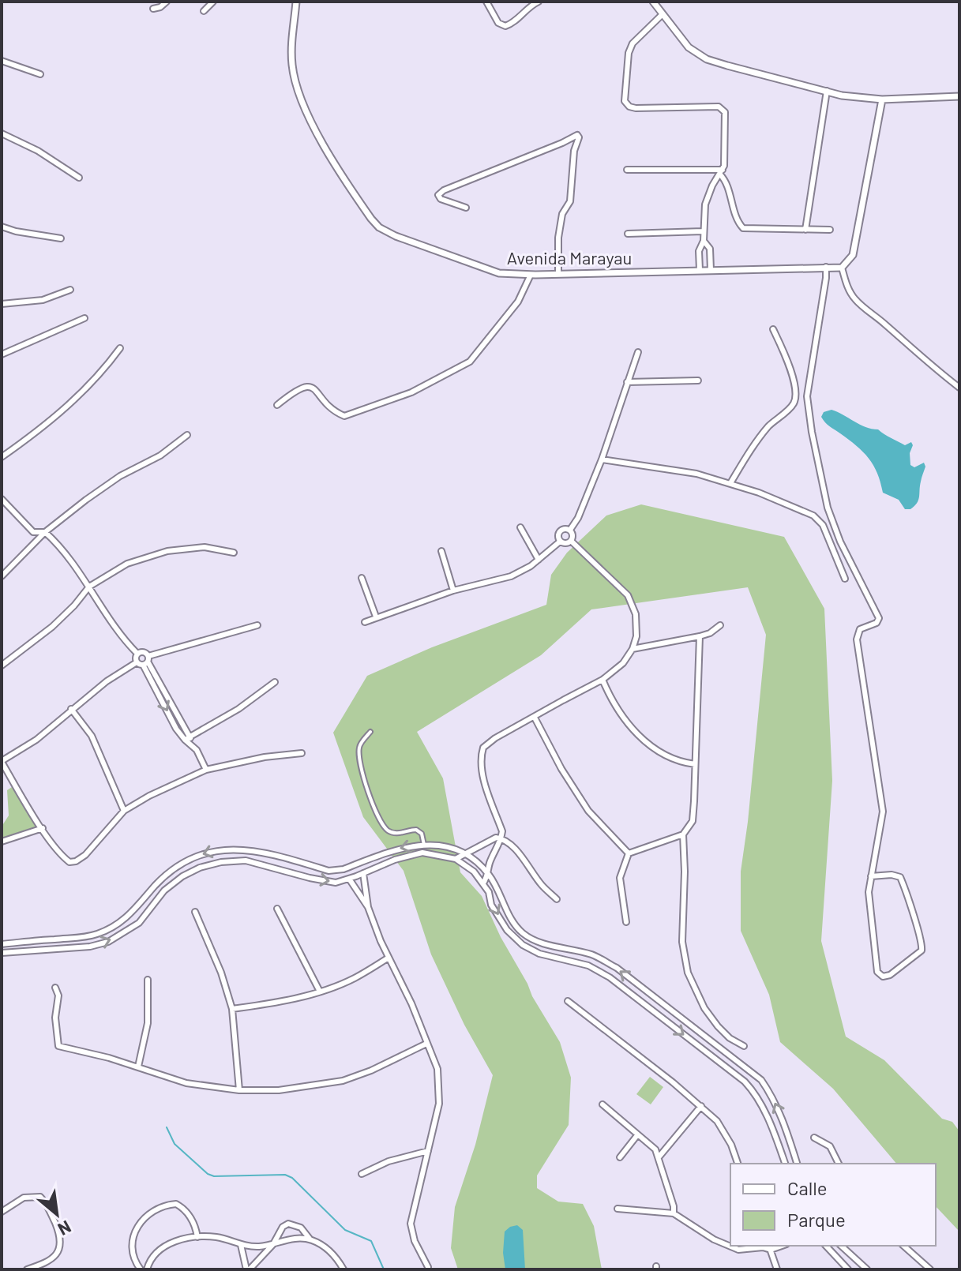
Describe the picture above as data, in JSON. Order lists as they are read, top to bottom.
{
  "streets": {
    "street": ["Avenida Marayau"]
  },
  "legend": ["Calle", "Parque"],
  "north": "bottom right"
}
